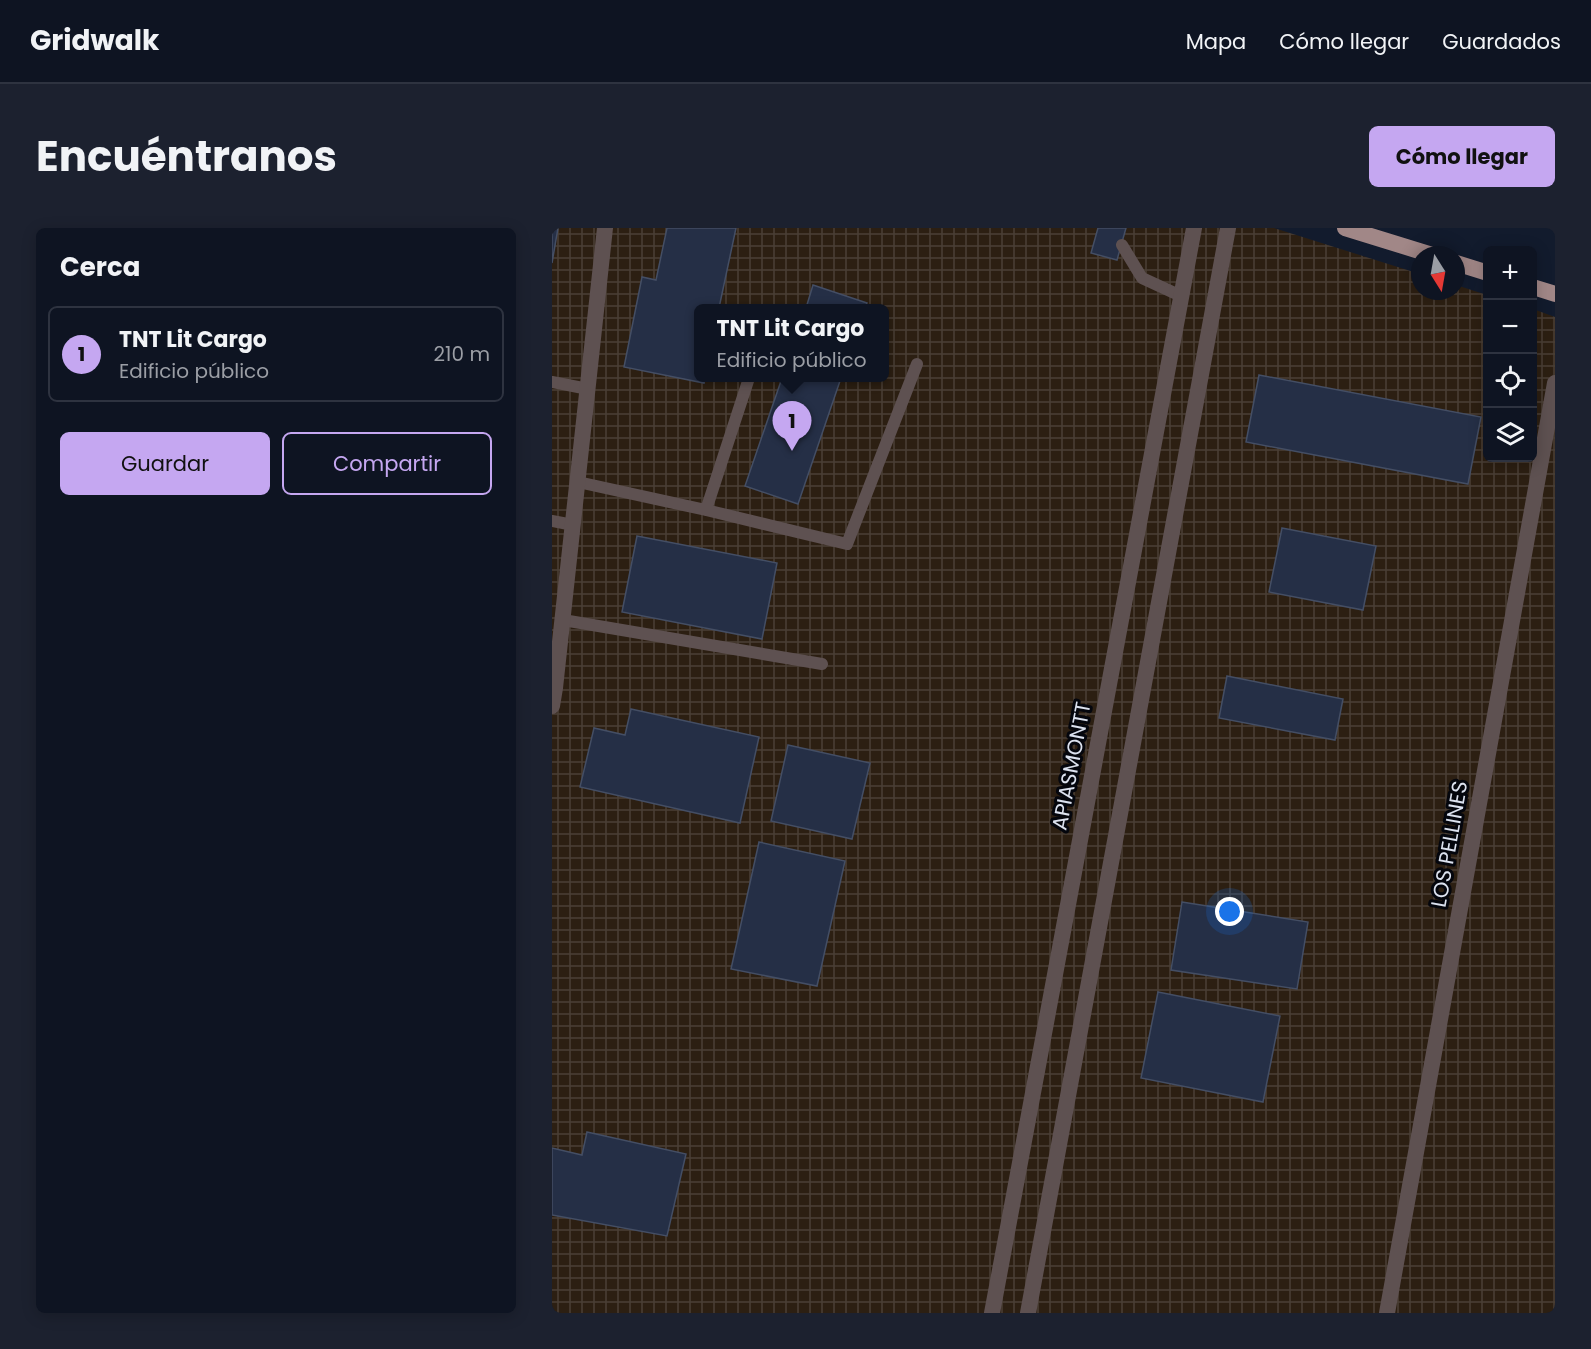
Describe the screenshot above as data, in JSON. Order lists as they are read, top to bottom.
{
  "streets": {
    "street": ["APIASMONTT", "LOS PELLINES"]
  },
  "north": "bottom",
  "page": {
    "header": "Gridwalk",
    "nav": ["Mapa", "Cómo llegar", "Guardados"],
    "title": "Encuéntranos",
    "buttons": [
      "Cómo llegar",
      ["Guardar", "Compartir"]
    ],
    "heading": "Cerca",
    "map_buttons": ["+", "−"],
    "popup": ["TNT Lit Cargo", "Edificio público"],
    "list": [
      {
        "mark": "1",
        "name": "TNT Lit Cargo",
        "note": "Edificio público",
        "value": "210 m"
      }
    ],
    "pins": "1"
  }
}
